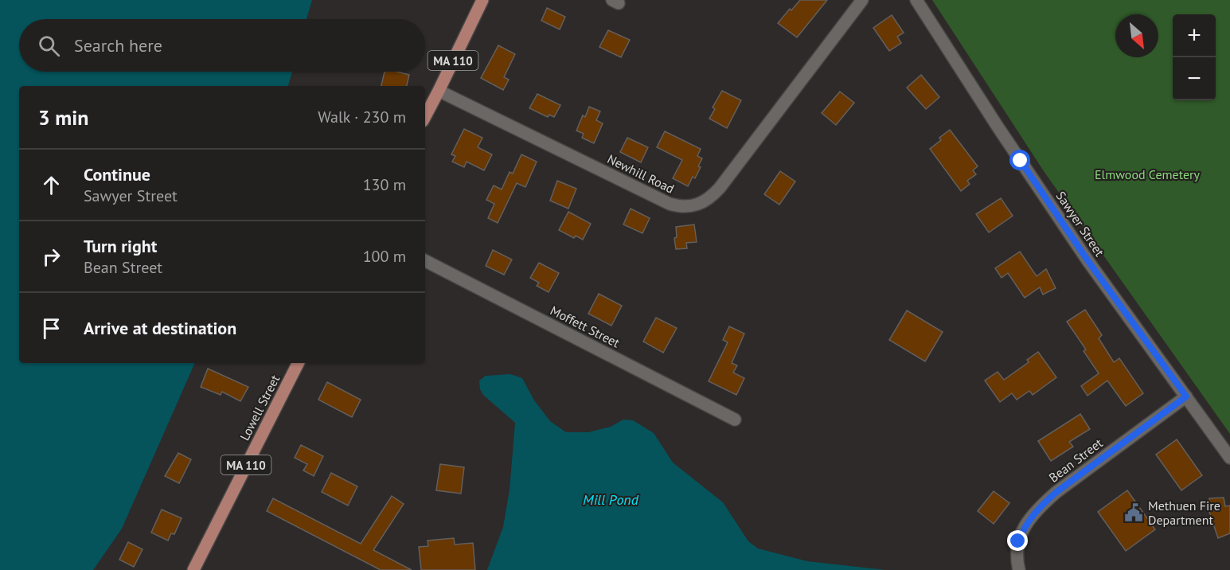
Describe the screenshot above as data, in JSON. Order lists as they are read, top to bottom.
{
  "streets": {
    "main road": ["MA 110", "Lowell Street"],
    "street": [
      "Newhill Road",
      "Sawyer Street",
      "Moffett Street",
      "Bean Street"
    ]
  },
  "crossings": [
    ["MA 110", "Newhill Road"],
    ["Sawyer Street", "Bean Street"]
  ],
  "water": ["Mill Pond"],
  "parks": ["Elmwood Cemetery"],
  "places": {
    "public building": ["Methuen Fire Department"]
  },
  "north": "bottom right",
  "page": {
    "map_buttons": ["+", "−"],
    "search": "Search here",
    "heading": ["3 min", "Walk · 230 m"],
    "list": [
      ["Continue", "Sawyer Street", "130 m"],
      ["Turn right", "Bean Street", "100 m"],
      "Arrive at destination"
    ]
  }
}
